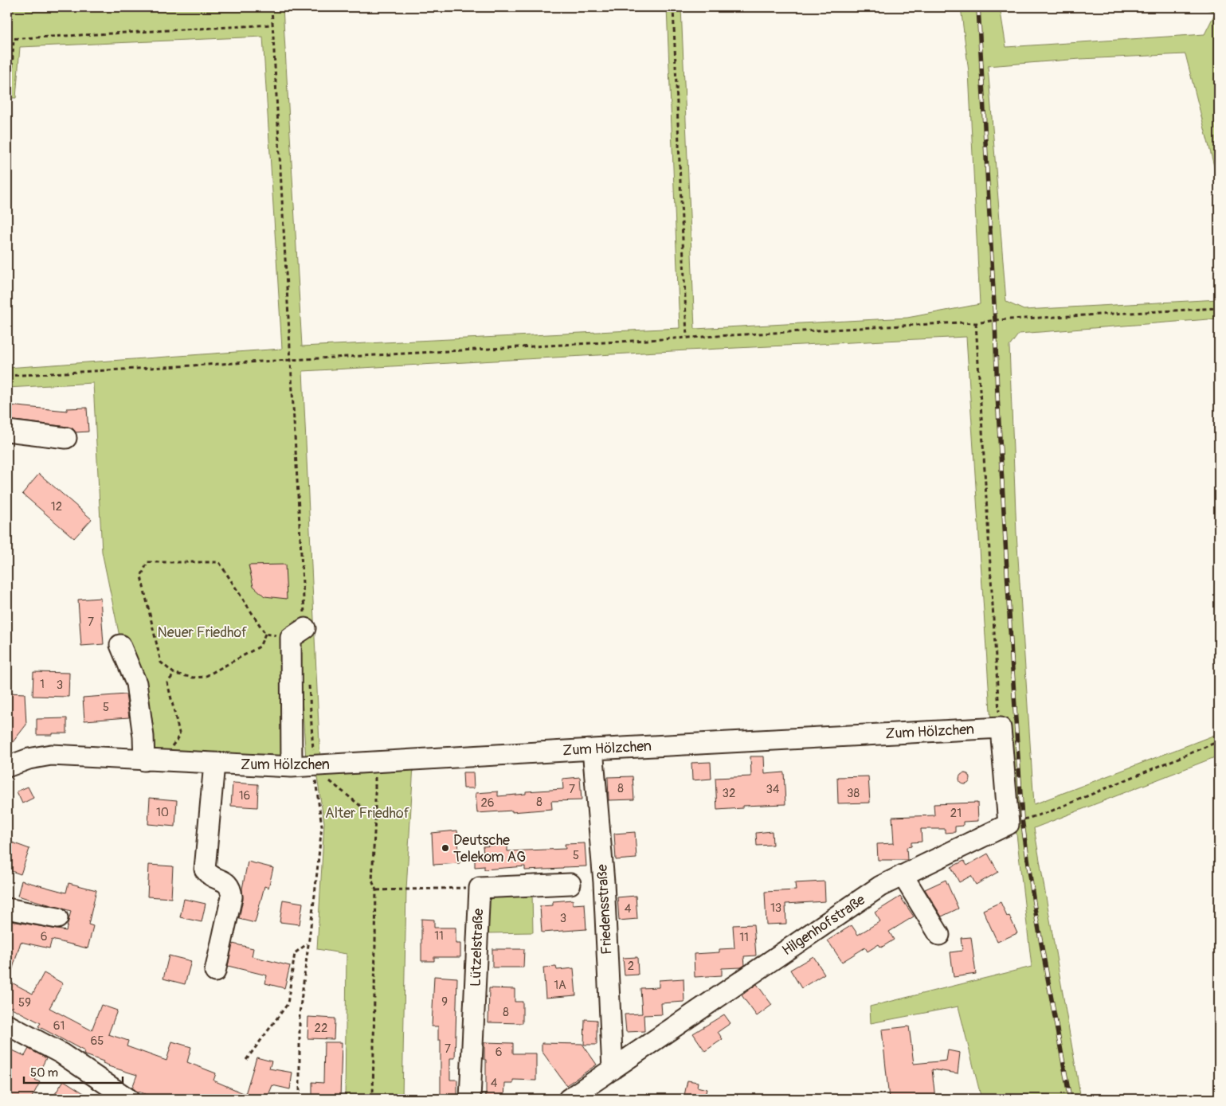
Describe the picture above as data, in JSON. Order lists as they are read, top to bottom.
{
  "streets": {
    "street": [
      "Zum Hölzchen",
      "Friedensstraße",
      "Hilgenhofstraße",
      "Lützelstraße"
    ]
  },
  "crossings": [
    ["Zum Hölzchen", "Friedensstraße"],
    ["Friedensstraße", "Hilgenhofstraße"]
  ],
  "parks": ["Neuer Friedhof", "Alter Friedhof"],
  "places": ["Deutsche Telekom AG"],
  "house_numbers": [
    "12",
    "7",
    "1",
    "3",
    "5",
    "8",
    "7",
    "34",
    "32",
    "38",
    "16",
    "8",
    "26",
    "10",
    "21",
    "5",
    "13",
    "4",
    "3",
    "11",
    "6",
    "11",
    "2",
    "1A",
    "9",
    "59",
    "8",
    "61",
    "22",
    "65",
    "7",
    "6",
    "4"
  ],
  "scale_bar": "50 m"
}
